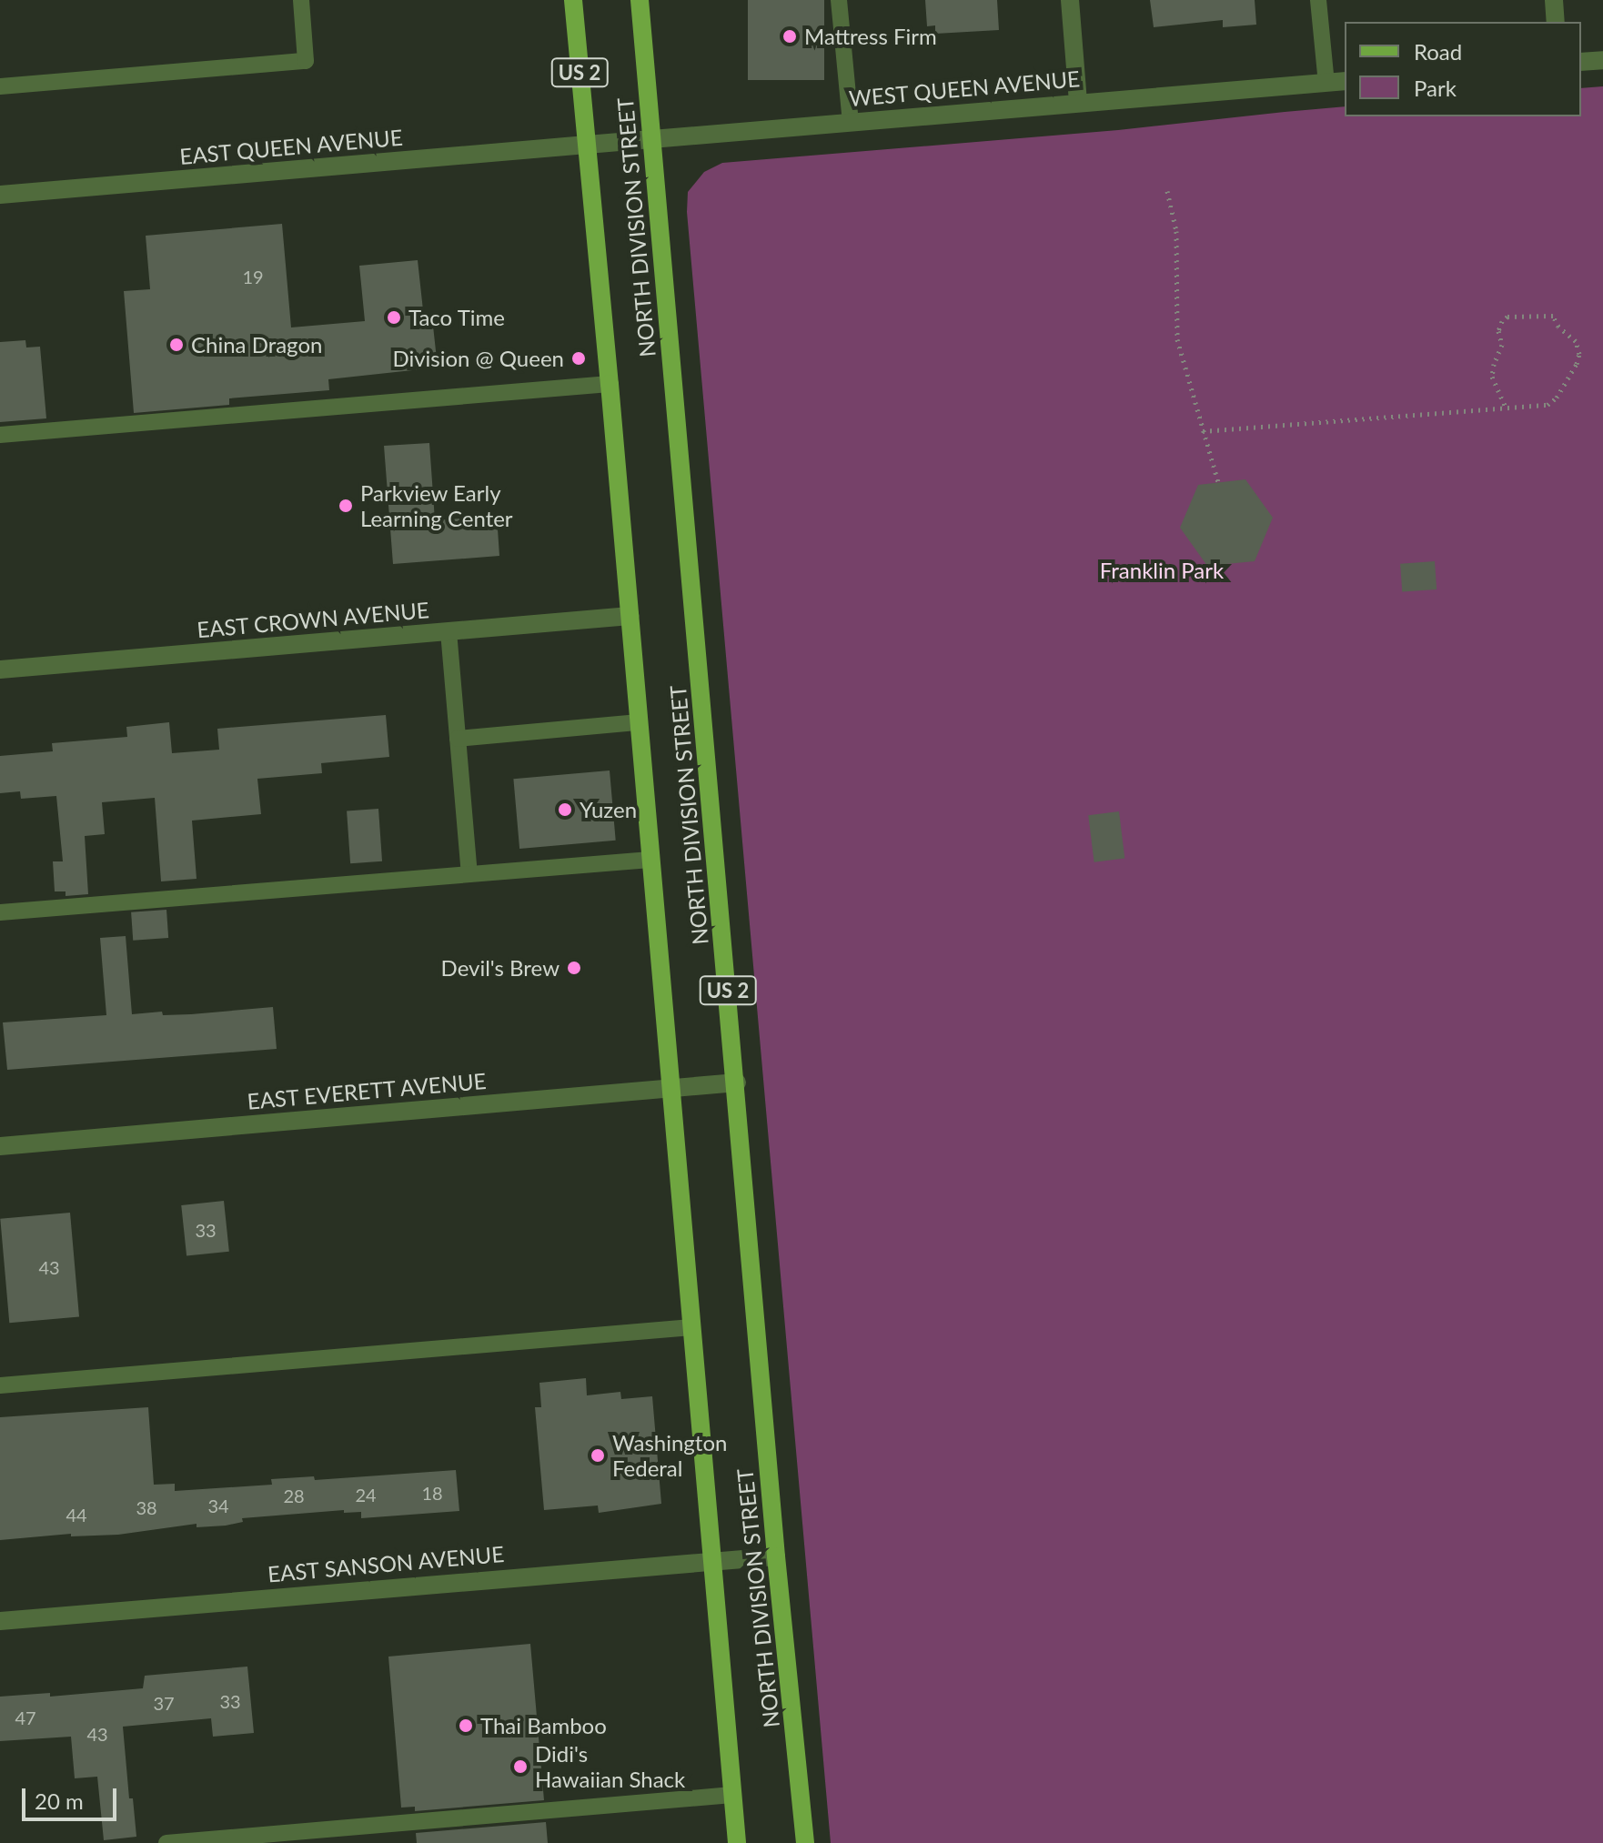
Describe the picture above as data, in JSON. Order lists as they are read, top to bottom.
{
  "streets": {
    "main road": ["US 2", "NORTH DIVISION STREET"],
    "street": [
      "WEST QUEEN AVENUE",
      "EAST QUEEN AVENUE",
      "EAST CROWN AVENUE",
      "EAST EVERETT AVENUE",
      "EAST SANSON AVENUE"
    ]
  },
  "crossings": [
    ["WEST QUEEN AVENUE", "EAST QUEEN AVENUE"],
    ["WEST QUEEN AVENUE", "NORTH DIVISION STREET"],
    ["EAST QUEEN AVENUE", "NORTH DIVISION STREET"],
    ["NORTH DIVISION STREET", "EAST CROWN AVENUE"],
    ["NORTH DIVISION STREET", "EAST EVERETT AVENUE"],
    ["NORTH DIVISION STREET", "EAST SANSON AVENUE"]
  ],
  "parks": ["Franklin Park"],
  "places": [
    "Mattress Firm",
    "Taco Time",
    "China Dragon",
    "Division @ Queen",
    "Parkview Early Learning Center",
    "Yuzen",
    "Devil's Brew",
    "Washington Federal",
    "Thai Bamboo",
    "Didi's Hawaiian Shack"
  ],
  "house_numbers": [
    "19",
    "33",
    "43",
    "18",
    "24",
    "28",
    "34",
    "38",
    "44",
    "33",
    "37",
    "47",
    "43"
  ],
  "legend": ["Road", "Park"],
  "scale_bar": "20 m"
}
